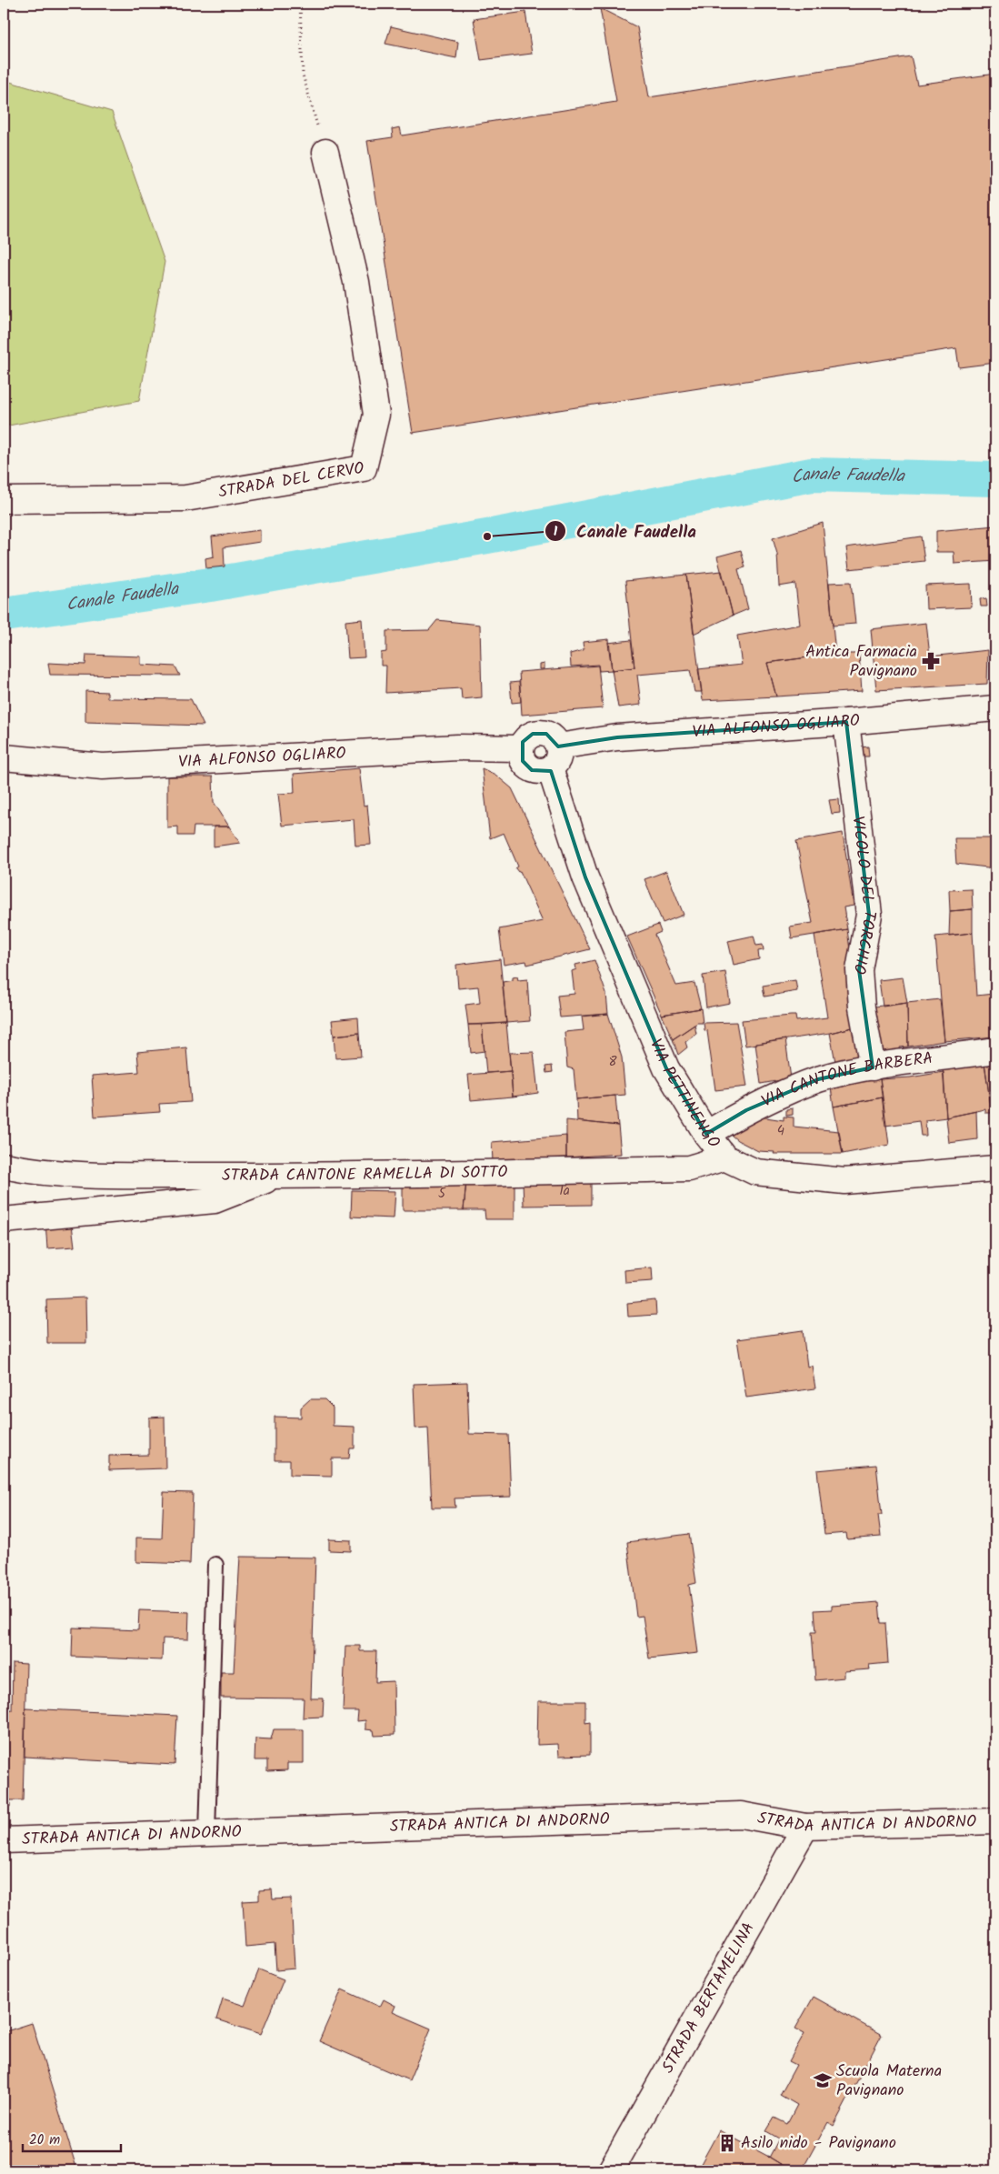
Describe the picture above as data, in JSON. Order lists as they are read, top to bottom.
{
  "streets": {
    "street": [
      "STRADA DEL CERVO",
      "VIA ALFONSO OGLIARO",
      "VICOLO DEL TORCHIO",
      "VIA CANTONE BARBERA",
      "VIA PETTINENGO",
      "STRADA CANTONE RAMELLA DI SOTTO",
      "STRADA ANTICA DI ANDORNO",
      "STRADA BERTAMELINA"
    ]
  },
  "crossings": [
    ["VIA ALFONSO OGLIARO", "VICOLO DEL TORCHIO"],
    ["VIA ALFONSO OGLIARO", "VIA PETTINENGO"],
    ["VICOLO DEL TORCHIO", "VIA CANTONE BARBERA"],
    ["VIA CANTONE BARBERA", "VIA PETTINENGO"],
    ["VIA PETTINENGO", "STRADA CANTONE RAMELLA DI SOTTO"],
    ["STRADA ANTICA DI ANDORNO", "STRADA BERTAMELINA"]
  ],
  "water": ["Canale Faudella"],
  "places": {
    "other": ["Canale Faudella"],
    "pharmacy": ["Antica Farmacia Pavignano"],
    "school or university": ["Scuola Materna Pavignano"],
    "building": ["Asilo nido - Pavignano"]
  },
  "house_numbers": [
    "8",
    "4",
    "1a",
    "5"
  ],
  "scale_bar": "20 m"
}
